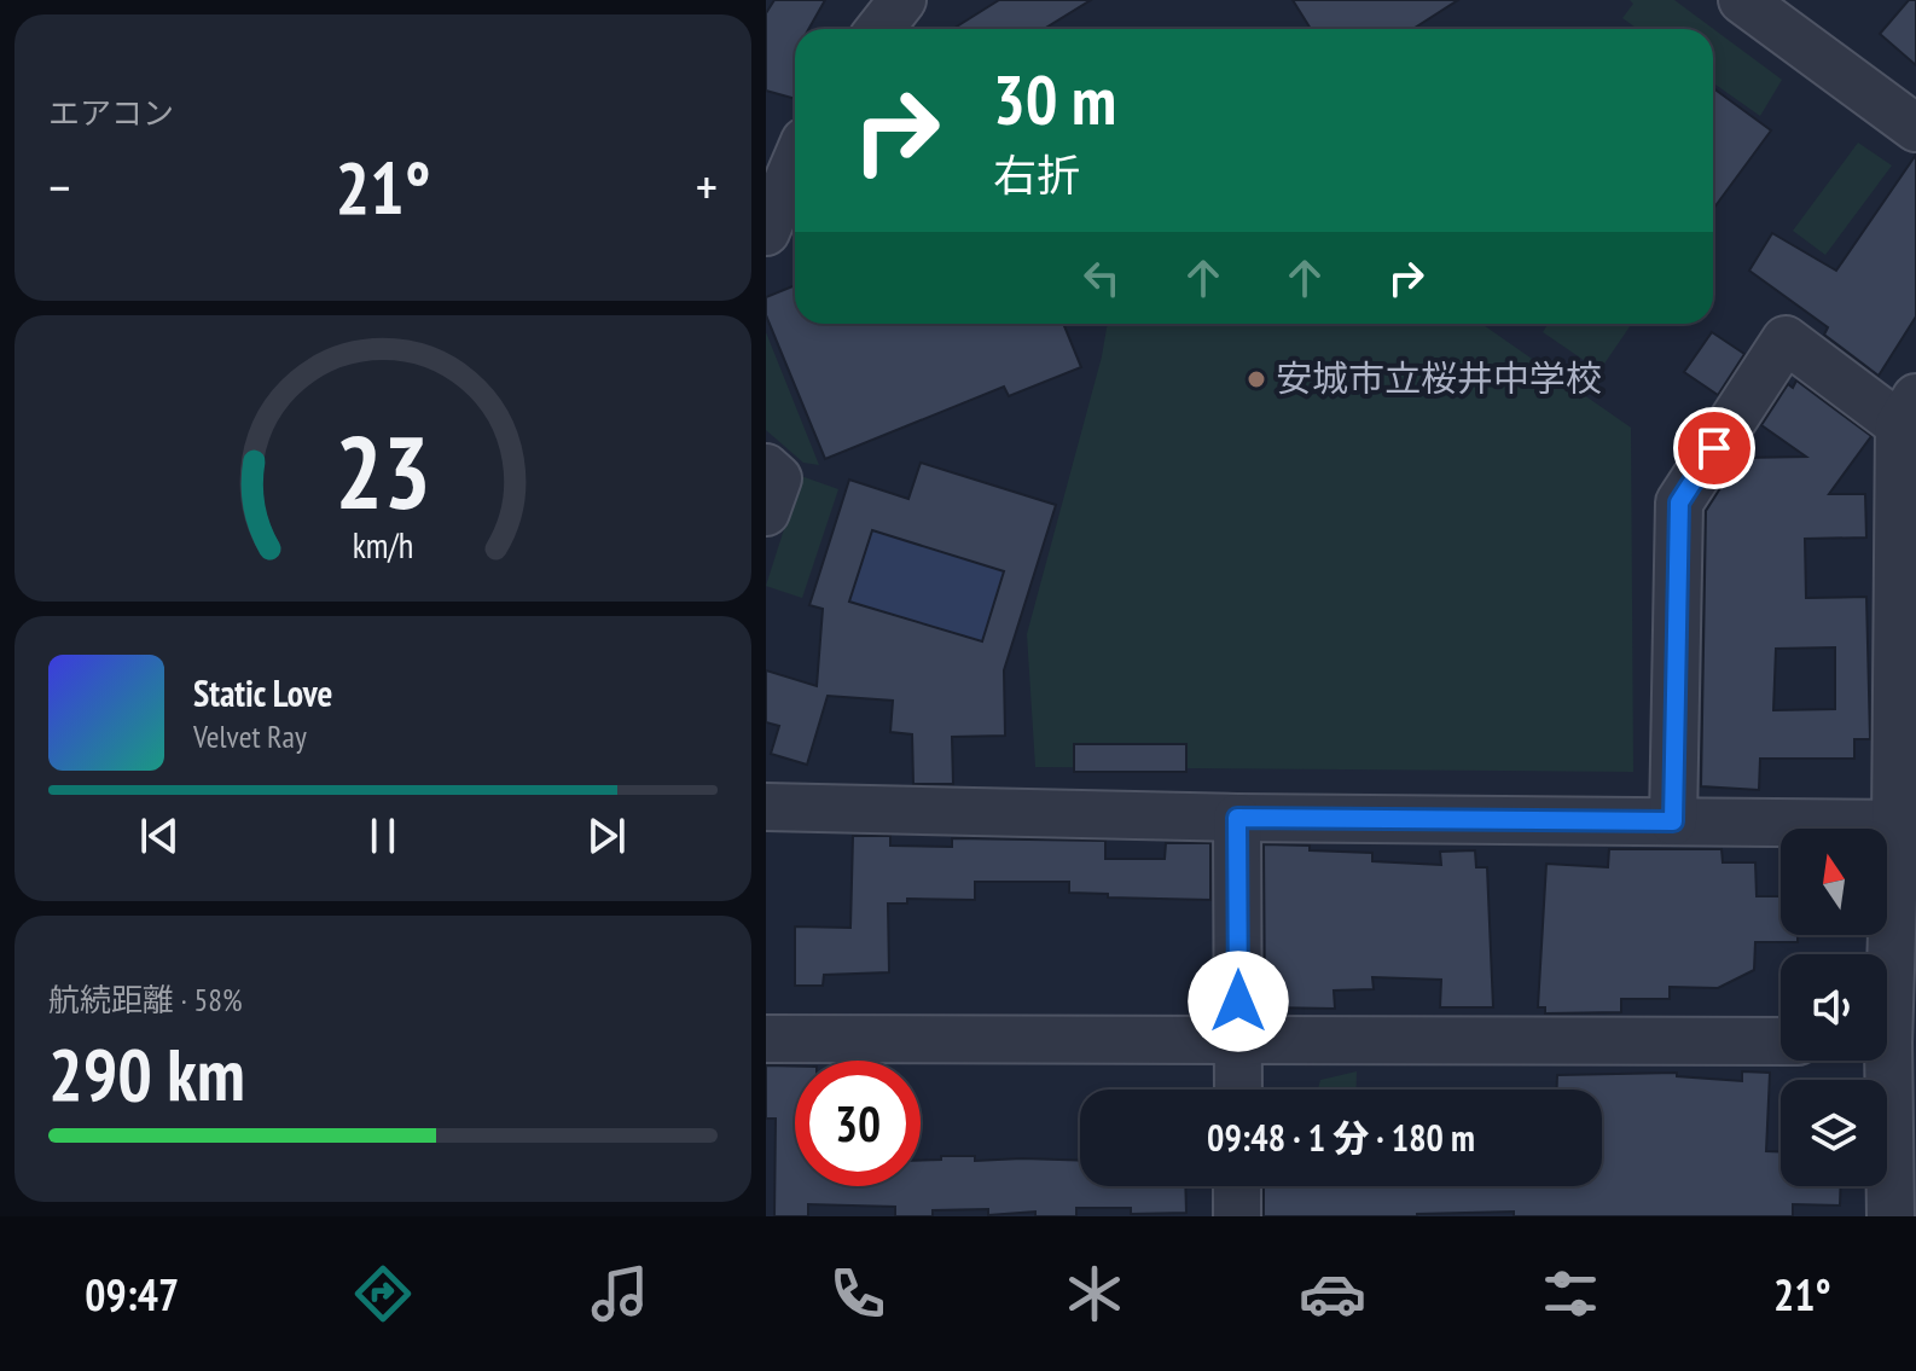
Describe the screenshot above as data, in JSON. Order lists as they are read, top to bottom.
{
  "places": ["安城市立桜井中学校"],
  "north": "top",
  "page": {
    "tile": [
      "エアコン",
      ["航続距離 · 58%", "290 km"]
    ],
    "turn": ["30 m", "右折"],
    "heat": ["−", "21°", "+"],
    "song": ["Static Love", "Velvet Ray"],
    "limit": "30",
    "trip": "09:48 · 1 分 · 180 m",
    "tabs": ["09:47", "21°"],
    "gauge": ["23", "km/h"]
  }
}
